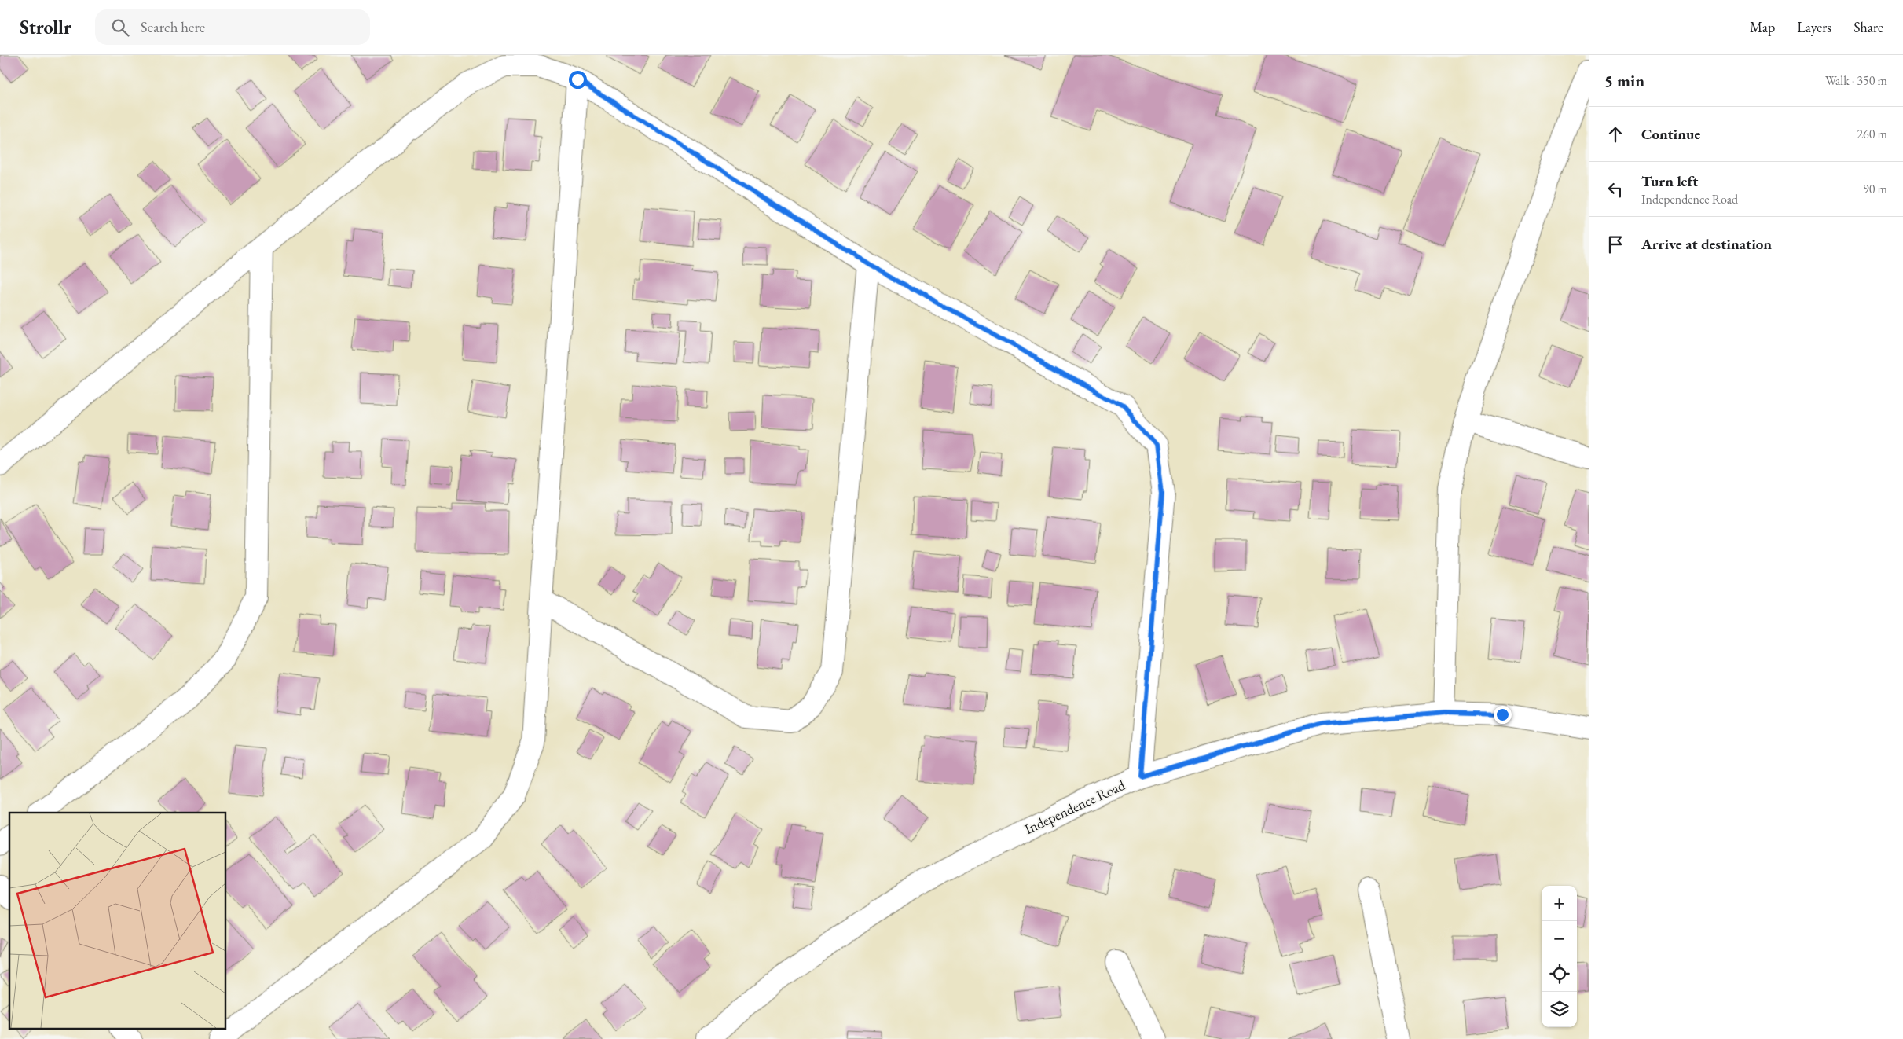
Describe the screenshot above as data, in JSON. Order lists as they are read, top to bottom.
{
  "streets": {
    "street": ["Independence Road"]
  },
  "page": {
    "header": "Strollr",
    "search": "Search here",
    "nav": ["Map", "Layers", "Share"],
    "heading": ["5 min", "Walk · 350 m"],
    "list": [
      ["Continue", "260 m"],
      ["Turn left", "Independence Road", "90 m"],
      "Arrive at destination"
    ],
    "map_buttons": ["+", "−"]
  }
}
